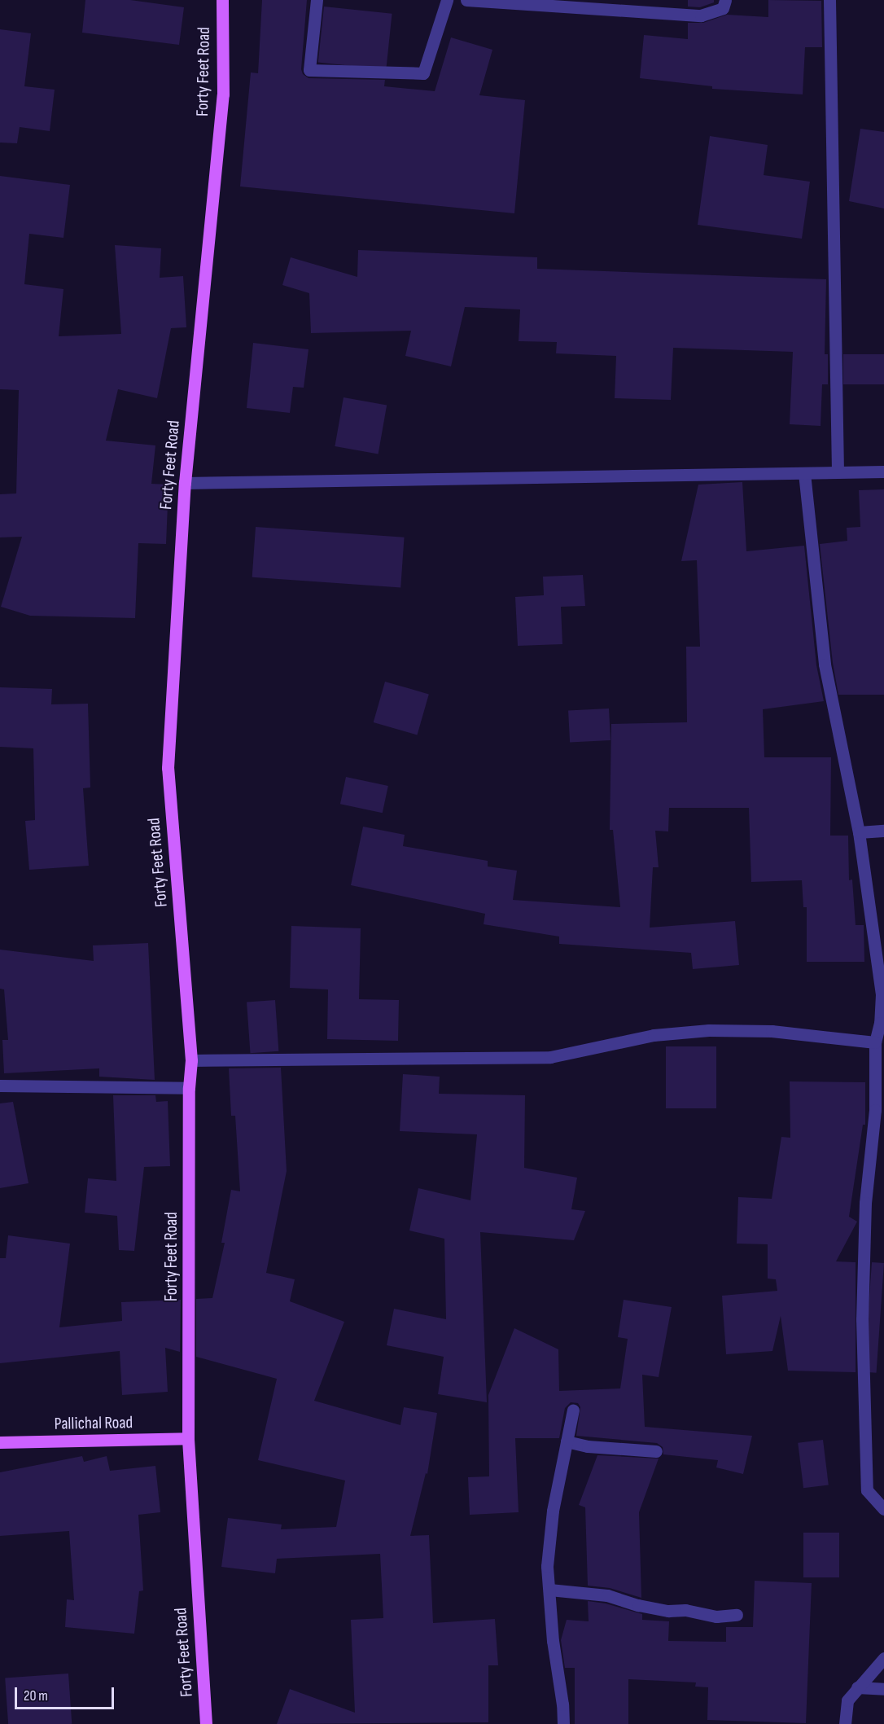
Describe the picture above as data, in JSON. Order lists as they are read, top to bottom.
{
  "streets": {
    "main road": ["Forty Feet Road", "Pallichal Road"]
  },
  "crossings": [
    ["Forty Feet Road", "Pallichal Road"]
  ],
  "scale_bar": "20 m"
}
